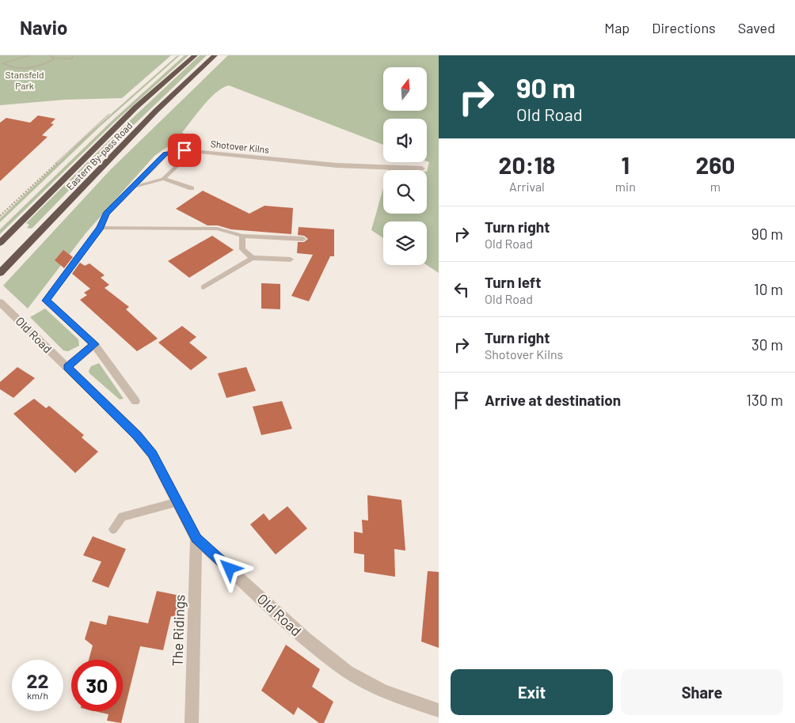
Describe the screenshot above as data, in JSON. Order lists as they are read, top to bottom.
{
  "streets": {
    "highway": ["Eastern By-pass Road"],
    "street": ["Shotover Kilns", "Old Road", "The Ridings"]
  },
  "crossings": [
    ["Old Road", "The Ridings"]
  ],
  "parks": ["Stansfeld Park"],
  "north": "top",
  "page": {
    "header": "Navio",
    "nav": ["Map", "Directions", "Saved"],
    "turn": ["90 m", "Old Road"],
    "eta": [
      "20:18",
      "Arrival",
      "1",
      "min",
      "260",
      "m"
    ],
    "list": [
      {
        "name": "Turn right",
        "note": "Old Road",
        "value": "90 m"
      },
      {
        "name": "Turn left",
        "note": "Old Road",
        "value": "10 m"
      },
      {
        "name": "Turn right",
        "note": "Shotover Kilns",
        "value": "30 m"
      },
      {
        "name": "Arrive at destination",
        "value": "130 m"
      }
    ],
    "speed": "22 km/h",
    "limit": "30",
    "buttons": ["Exit", "Share"]
  }
}
